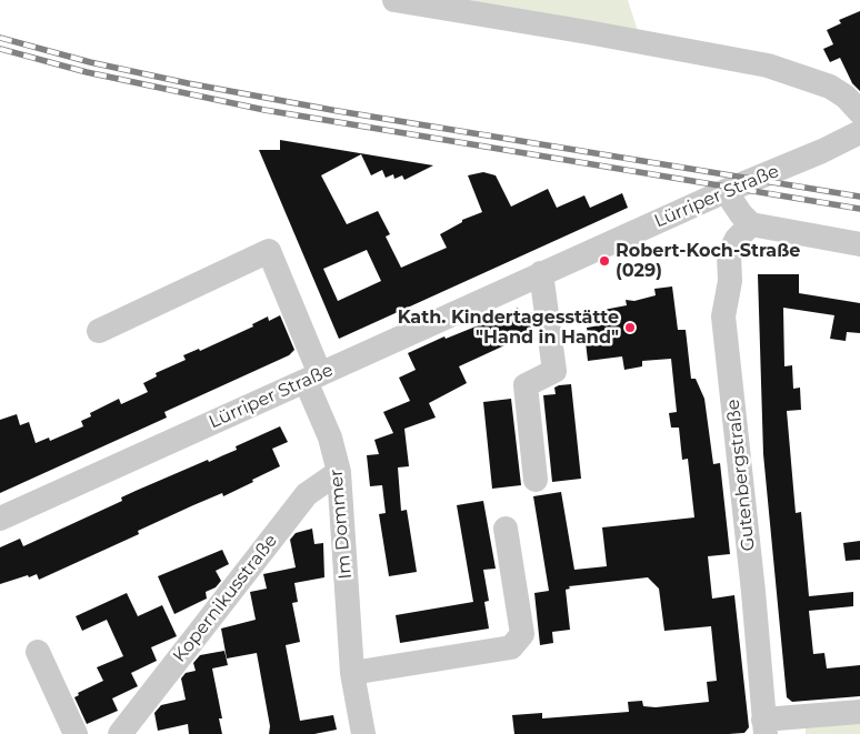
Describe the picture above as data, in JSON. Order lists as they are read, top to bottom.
{
  "streets": {
    "street": [
      "Lürriper Straße",
      "Gutenbergstraße",
      "Im Dommer",
      "Kopernikusstraße"
    ]
  },
  "crossings": [
    ["Lürriper Straße", "Im Dommer"],
    ["Im Dommer", "Kopernikusstraße"]
  ],
  "places": ["Robert-Koch-Straße (029)", "Kath. Kindertagesstätte \"Hand in Hand\""]
}
